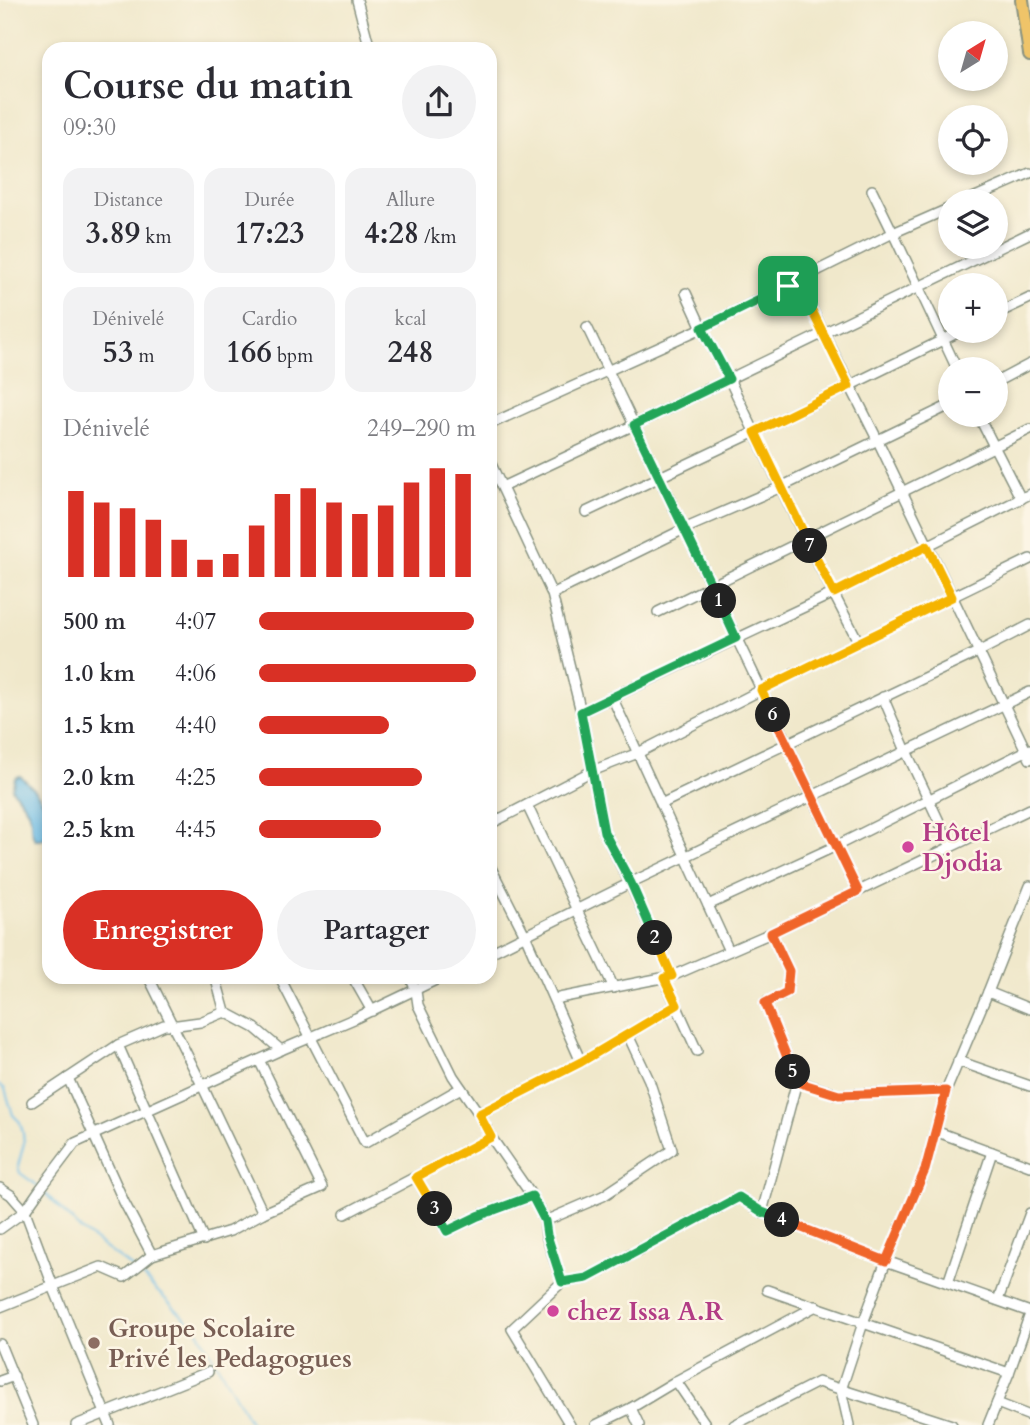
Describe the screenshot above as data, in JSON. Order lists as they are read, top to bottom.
{
  "places": ["Hôtel Djodia", "chez Issa A.R", "Groupe Scolaire Privé les Pedagogues"],
  "north": "top right",
  "page": {
    "map_buttons": ["+", "−"],
    "heading": ["Course du matin", "09:30"],
    "stats": [
      ["Distance", "3.89 km"],
      ["Durée", "17:23"],
      ["Allure", "4:28 /km"],
      ["Dénivelé", "53 m"],
      ["Cardio", "166 bpm"],
      ["kcal", "248"]
    ],
    "chart": ["Dénivelé", "249–290 m"],
    "pins": [
      "7",
      "1",
      "6",
      "2",
      "5",
      "3",
      "4"
    ],
    "list": [
      {
        "name": "500 m",
        "note": "4:07"
      },
      {
        "name": "1.0 km",
        "note": "4:06"
      },
      {
        "name": "1.5 km",
        "note": "4:40"
      },
      {
        "name": "2.0 km",
        "note": "4:25"
      },
      {
        "name": "2.5 km",
        "note": "4:45"
      }
    ],
    "buttons": ["Enregistrer", "Partager"]
  }
}
